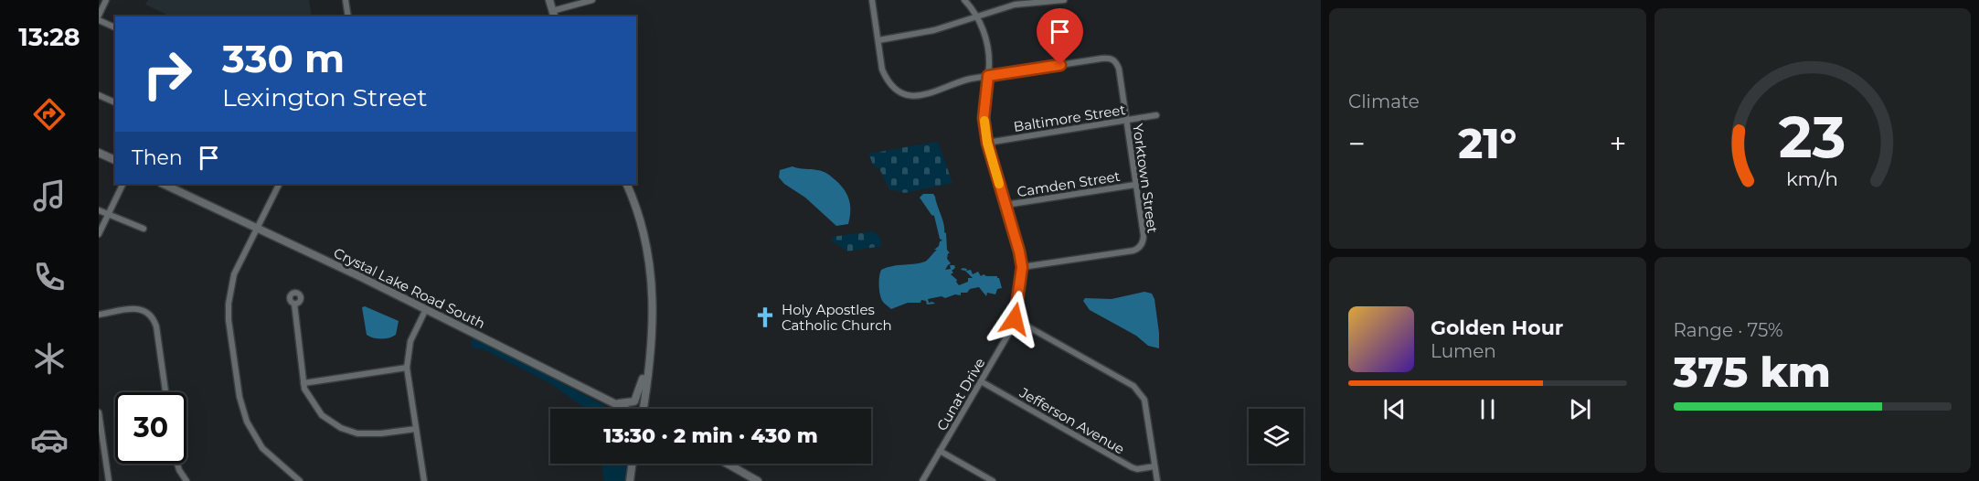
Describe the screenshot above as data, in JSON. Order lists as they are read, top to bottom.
{
  "streets": {
    "street": [
      "Baltimore Street",
      "Yorktown Street",
      "Camden Street",
      "Crystal Lake Road South",
      "Cunat Drive",
      "Jefferson Avenue"
    ]
  },
  "crossings": [
    ["Baltimore Street", "Yorktown Street"],
    ["Baltimore Street", "Cunat Drive"],
    ["Yorktown Street", "Camden Street"],
    ["Yorktown Street", "Cunat Drive"],
    ["Camden Street", "Cunat Drive"],
    ["Cunat Drive", "Jefferson Avenue"]
  ],
  "places": {
    "church": ["Holy Apostles Catholic Church"]
  },
  "page": {
    "tabs": "13:28",
    "tile": [
      "Climate",
      ["Range · 75%", "375 km"]
    ],
    "turn": ["330 m", "Lexington Street"],
    "heat": ["−", "21°", "+"],
    "then": "Then",
    "song": ["Golden Hour", "Lumen"],
    "limit": "30",
    "trip": "13:30 · 2 min · 430 m",
    "gauge": ["23", "km/h"]
  }
}
